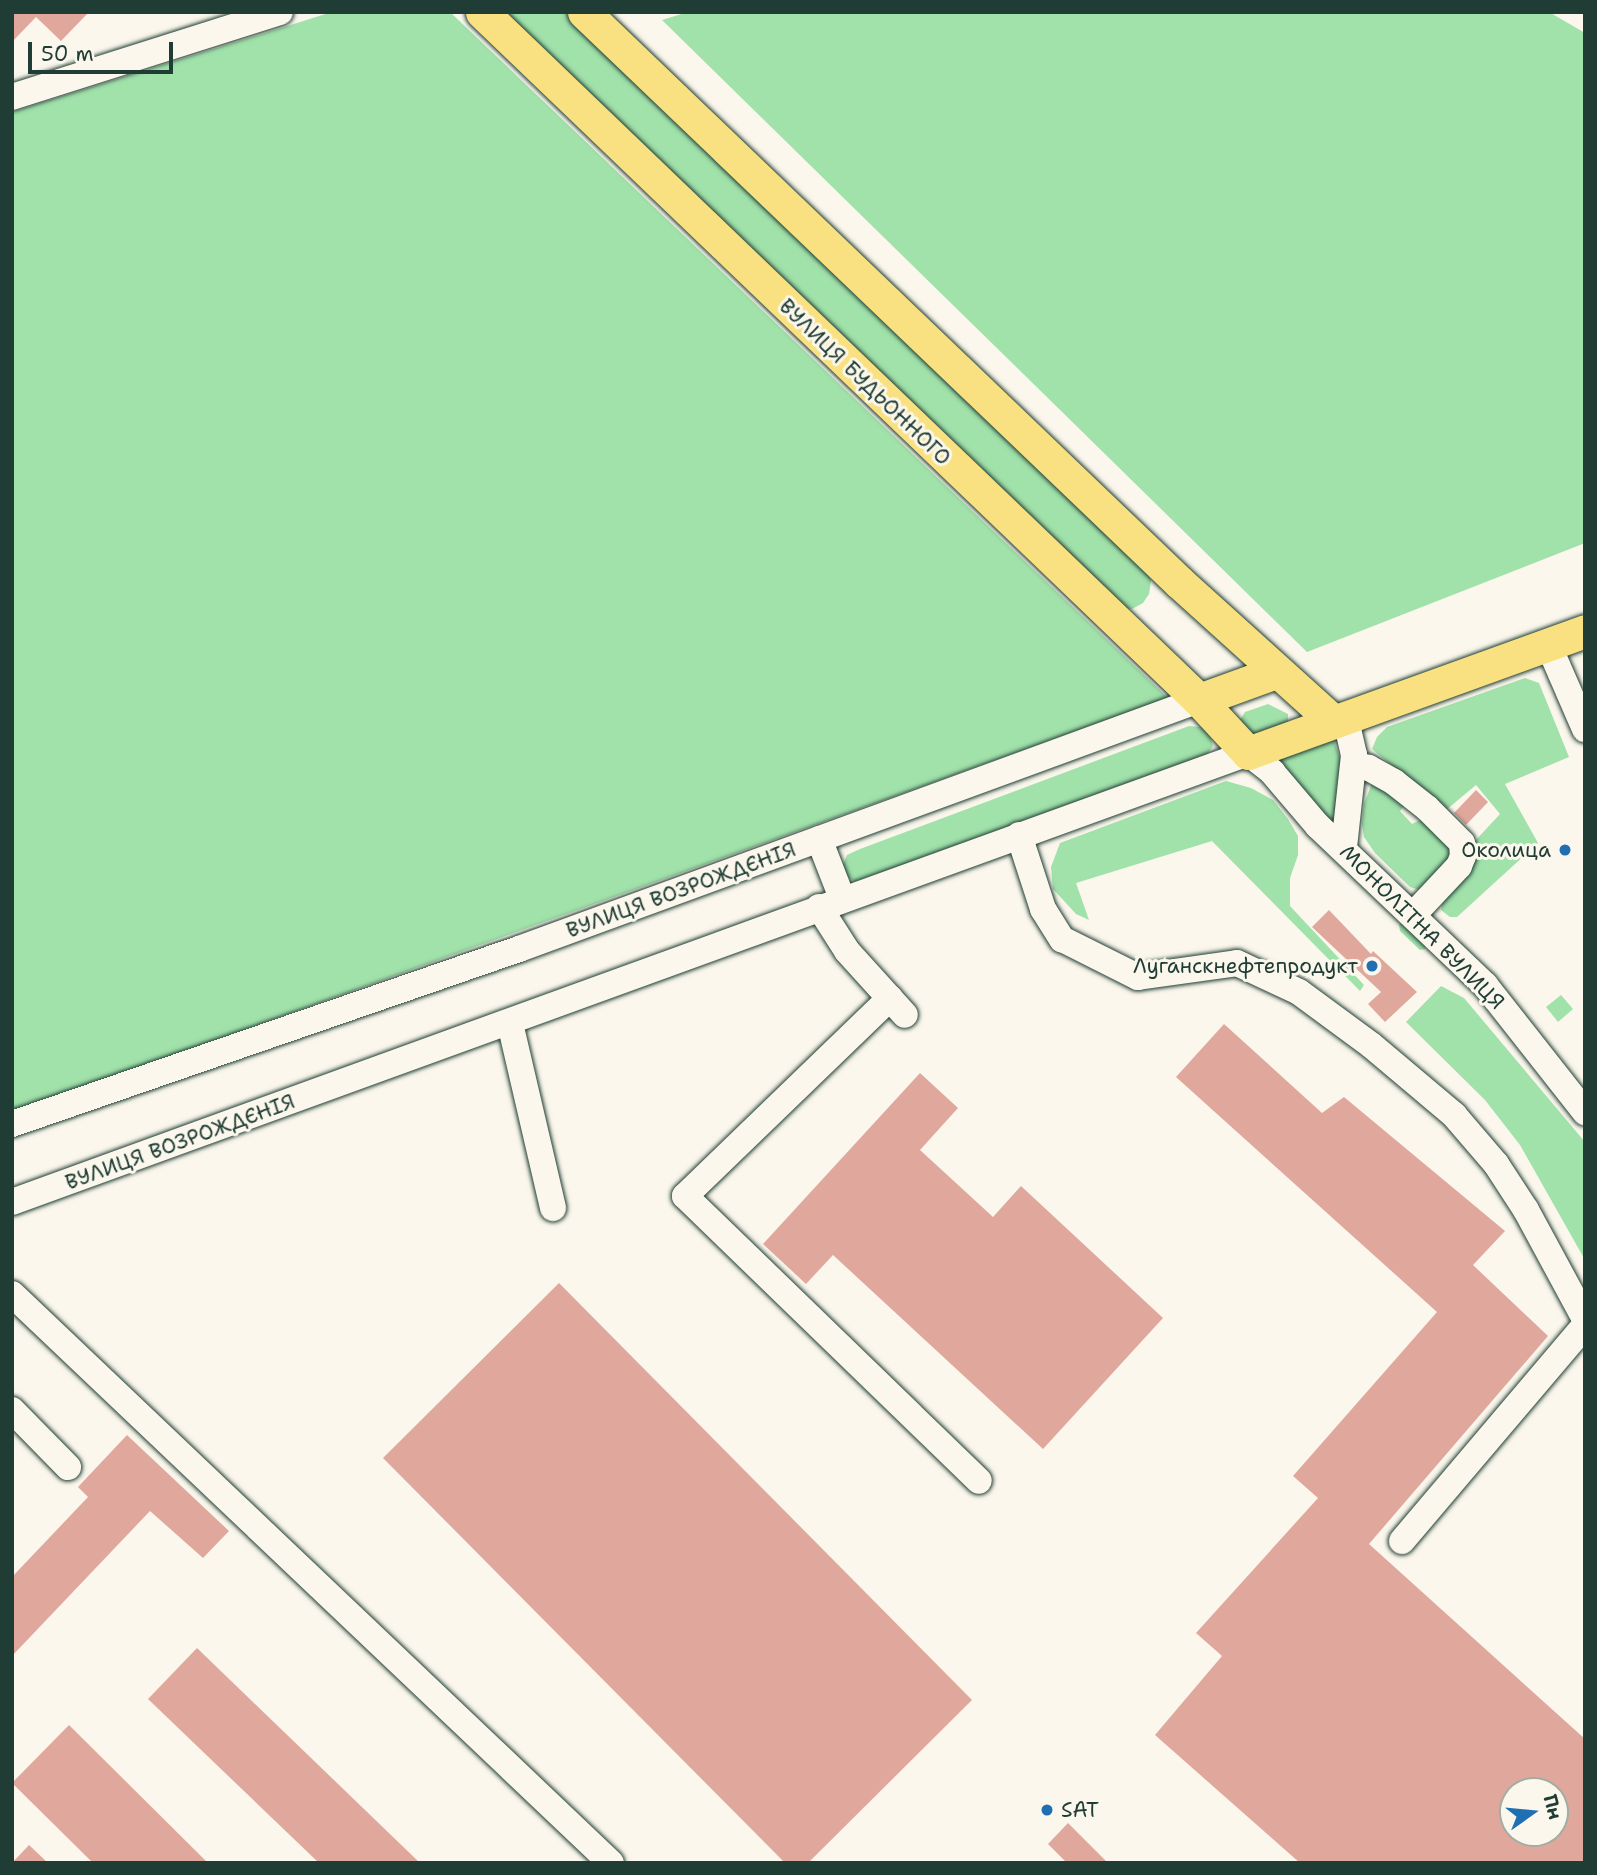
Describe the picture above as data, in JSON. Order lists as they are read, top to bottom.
{
  "streets": {
    "main road": ["ВУЛИЦЯ БУДЬОННОГО", "ВУЛИЦЯ ВОЗРОЖДЄНІЯ"],
    "street": ["МОНОЛІТНА ВУЛИЦЯ"]
  },
  "crossings": [
    ["ВУЛИЦЯ БУДЬОННОГО", "ВУЛИЦЯ ВОЗРОЖДЄНІЯ"],
    ["ВУЛИЦЯ БУДЬОННОГО", "МОНОЛІТНА ВУЛИЦЯ"],
    ["ВУЛИЦЯ ВОЗРОЖДЄНІЯ", "МОНОЛІТНА ВУЛИЦЯ"]
  ],
  "places": ["Околица", "Луганскнефтепродукт", "SAT"],
  "scale_bar": "50 m",
  "north": "right"
}
